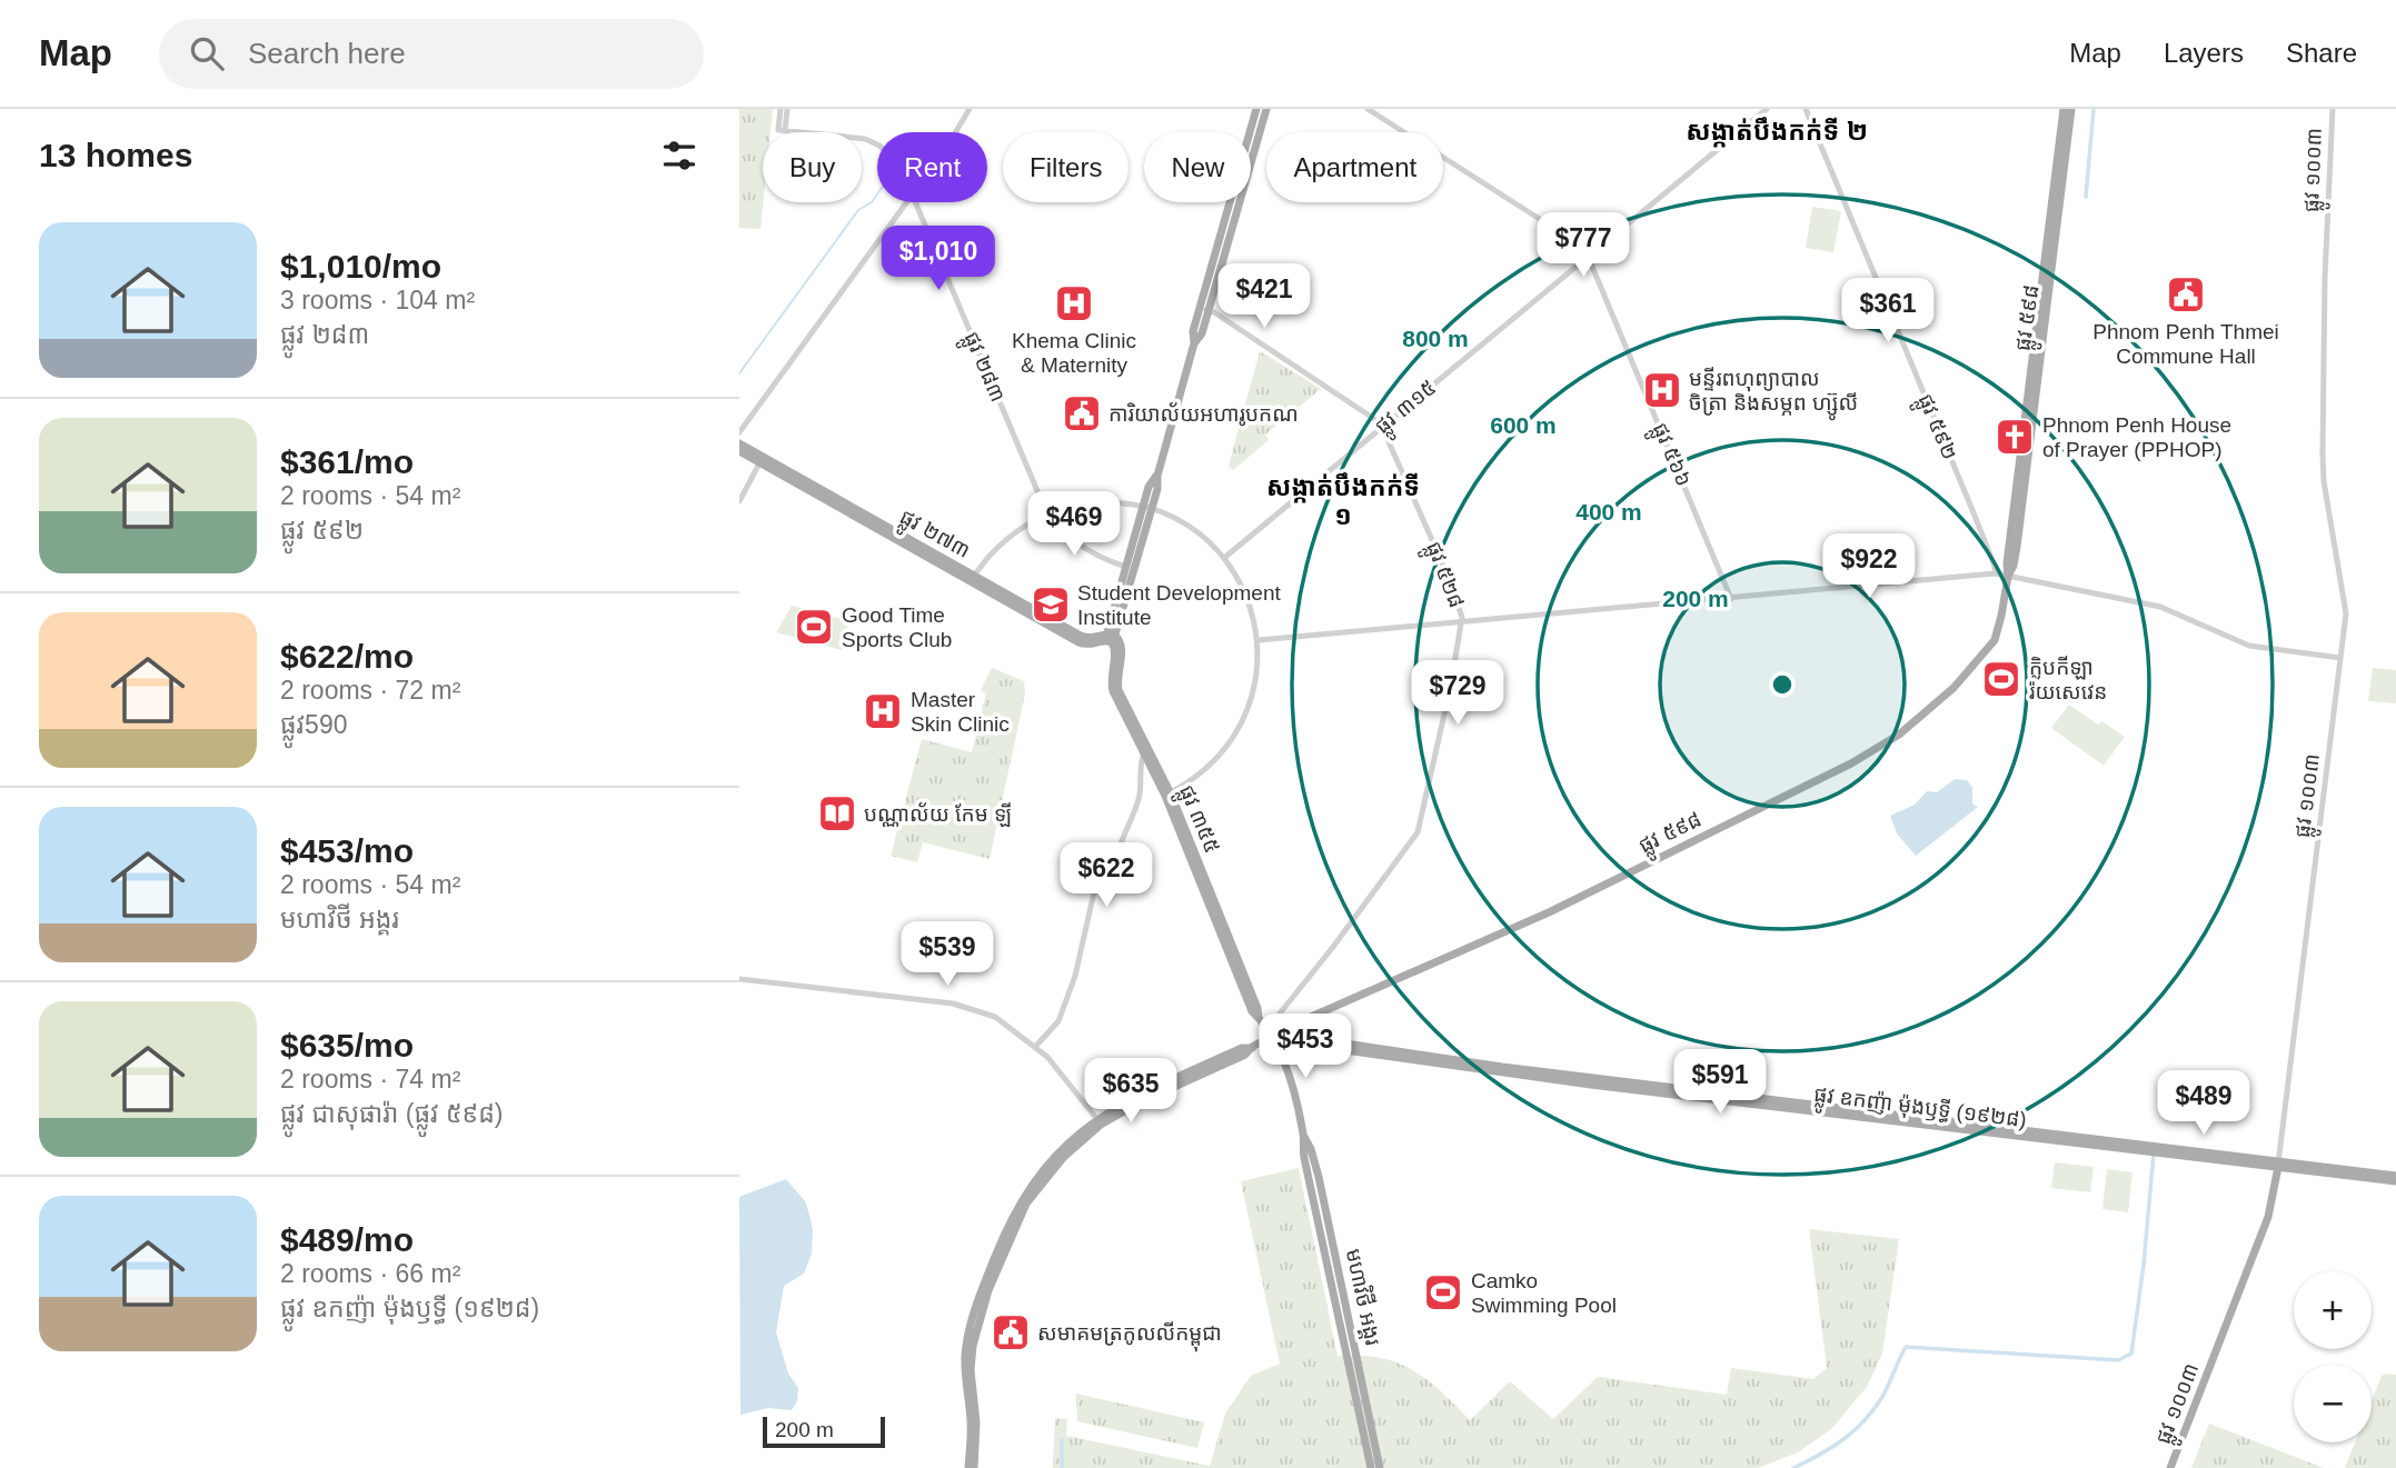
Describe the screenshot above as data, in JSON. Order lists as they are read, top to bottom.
{
  "streets": {
    "main road": [
      "ផ្លូវ ១០០៣",
      "ផ្លូវ ៥៩៨",
      "ផ្លូវ ២៧៣",
      "ផ្លូវ ៣៥៥",
      "ផ្លូវ ឧកញ៉ា ម៉ុងឫទ្ធី (១៩២៨)",
      "មហាវិថី អង្គរ"
    ],
    "street": [
      "ផ្លូវ ២៨៣",
      "ផ្លូវ ៣១៥",
      "ផ្លូវ ៥៩២",
      "ផ្លូវ ៥៦៦",
      "ផ្លូវ ៥២៨"
    ]
  },
  "crossings": [
    ["ផ្លូវ ១០០៣", "ផ្លូវ ឧកញ៉ា ម៉ុងឫទ្ធី (១៩២៨)"],
    ["ផ្លូវ ៥៩៨", "ផ្លូវ ៥២៨"],
    ["ផ្លូវ ៥៩៨", "ផ្លូវ ៣៥៥"],
    ["ផ្លូវ ៥៩៨", "ផ្លូវ ឧកញ៉ា ម៉ុងឫទ្ធី (១៩២៨)"],
    ["ផ្លូវ ៥៩៨", "មហាវិថី អង្គរ"],
    ["ផ្លូវ ៣១៥", "ផ្លូវ ៥៦៦"],
    ["ផ្លូវ ៣១៥", "ផ្លូវ ៥២៨"],
    ["ផ្លូវ ២៧៣", "ផ្លូវ ៣៥៥"],
    ["ផ្លូវ ៥២៨", "ផ្លូវ ៣៥៥"],
    ["ផ្លូវ ៥២៨", "ផ្លូវ ឧកញ៉ា ម៉ុងឫទ្ធី (១៩២៨)"],
    ["ផ្លូវ ៥២៨", "មហាវិថី អង្គរ"],
    ["ផ្លូវ ៣៥៥", "ផ្លូវ ឧកញ៉ា ម៉ុងឫទ្ធី (១៩២៨)"],
    ["ផ្លូវ ៣៥៥", "មហាវិថី អង្គរ"],
    ["ផ្លូវ ឧកញ៉ា ម៉ុងឫទ្ធី (១៩២៨)", "មហាវិថី អង្គរ"]
  ],
  "districts": ["សង្កាត់បឹងកក់ទី ២", "សង្កាត់បឹងកក់ទី ១"],
  "places": {
    "public building": ["Phnom Penh Thmei Commune Hall", "ការិយាល័យអហារូបកណ", "សមាគមត្រកូលលីកម្ពុជា"],
    "hospital": ["Khema Clinic & Maternity", "មន្ទីរពហុព្យាបាល ចិត្រា និងសម្ភព ហ្ស៊ូលី", "Master Skin Clinic"],
    "church": ["Phnom Penh House of Prayer (PPHOP)"],
    "school or university": ["Student Development Institute"],
    "sports": ["Good Time Sports Club", "ក្លិបកីឡា រ៉យសេវេន", "Camko Swimming Pool"],
    "library": ["បណ្ណាល័យ កែម ឡី"]
  },
  "scale_bar": "200 m",
  "page": {
    "header": "Map",
    "search": "Search here",
    "nav": ["Map", "Layers", "Share"],
    "heading": "13 homes",
    "chip": [
      "Buy",
      "Rent",
      "Filters",
      "New",
      "Apartment"
    ],
    "list": [
      {
        "name": "$1,010/mo",
        "note": "3 rooms · 104 m² · ផ្លូវ ២៨៣"
      },
      {
        "name": "$361/mo",
        "note": "2 rooms · 54 m² · ផ្លូវ ៥៩២"
      },
      {
        "name": "$622/mo",
        "note": "2 rooms · 72 m² · ផ្លូវ590"
      },
      {
        "name": "$453/mo",
        "note": "2 rooms · 54 m² · មហាវិថី អង្គរ"
      },
      {
        "name": "$635/mo",
        "note": "2 rooms · 74 m² · ផ្លូវ ជាសុផារ៉ា (ផ្លូវ ៥៩៨)"
      },
      {
        "name": "$489/mo",
        "note": "2 rooms · 66 m² · ផ្លូវ ឧកញ៉ា ម៉ុងឫទ្ធី (១៩២៨)"
      }
    ],
    "price": [
      "$777",
      "$1,010",
      "$421",
      "$361",
      "$469",
      "$922",
      "$729",
      "$622",
      "$539",
      "$453",
      "$591",
      "$635",
      "$489"
    ],
    "map_buttons": ["+", "−"],
    "scale": "200 m"
  },
  "rings": [
    "800 m",
    "600 m",
    "400 m",
    "200 m"
  ]
}
